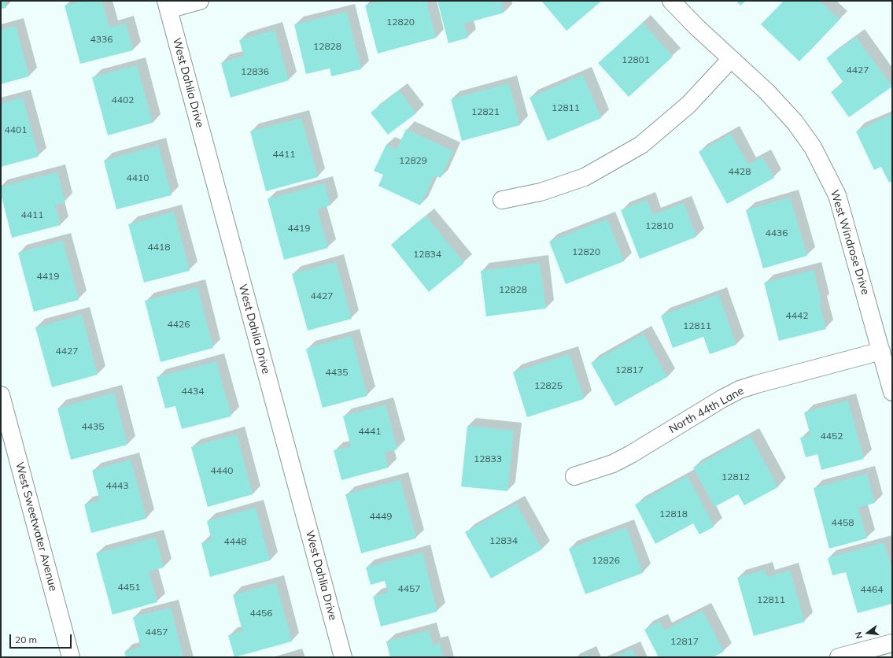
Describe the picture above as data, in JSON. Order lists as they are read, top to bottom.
{
  "streets": {
    "street": [
      "West Dahlia Drive",
      "West Windrose Drive",
      "North 44th Lane",
      "West Sweetwater Avenue"
    ]
  },
  "crossings": [
    ["West Windrose Drive", "North 44th Lane"]
  ],
  "house_numbers": [
    "12820",
    "4336",
    "12828",
    "12801",
    "4427",
    "12836",
    "4402",
    "12811",
    "12821",
    "4401",
    "4411",
    "12829",
    "4428",
    "4410",
    "4411",
    "12810",
    "4419",
    "4436",
    "4418",
    "12820",
    "12834",
    "4419",
    "12828",
    "4427",
    "4442",
    "4426",
    "12811",
    "4427",
    "12817",
    "4435",
    "12825",
    "4434",
    "4435",
    "4441",
    "4452",
    "12833",
    "4440",
    "12812",
    "4443",
    "12818",
    "4449",
    "4458",
    "12834",
    "4448",
    "12826",
    "4451",
    "4457",
    "4464",
    "12811",
    "4456",
    "4457",
    "12817"
  ],
  "scale_bar": "20 m",
  "north": "left"
}
